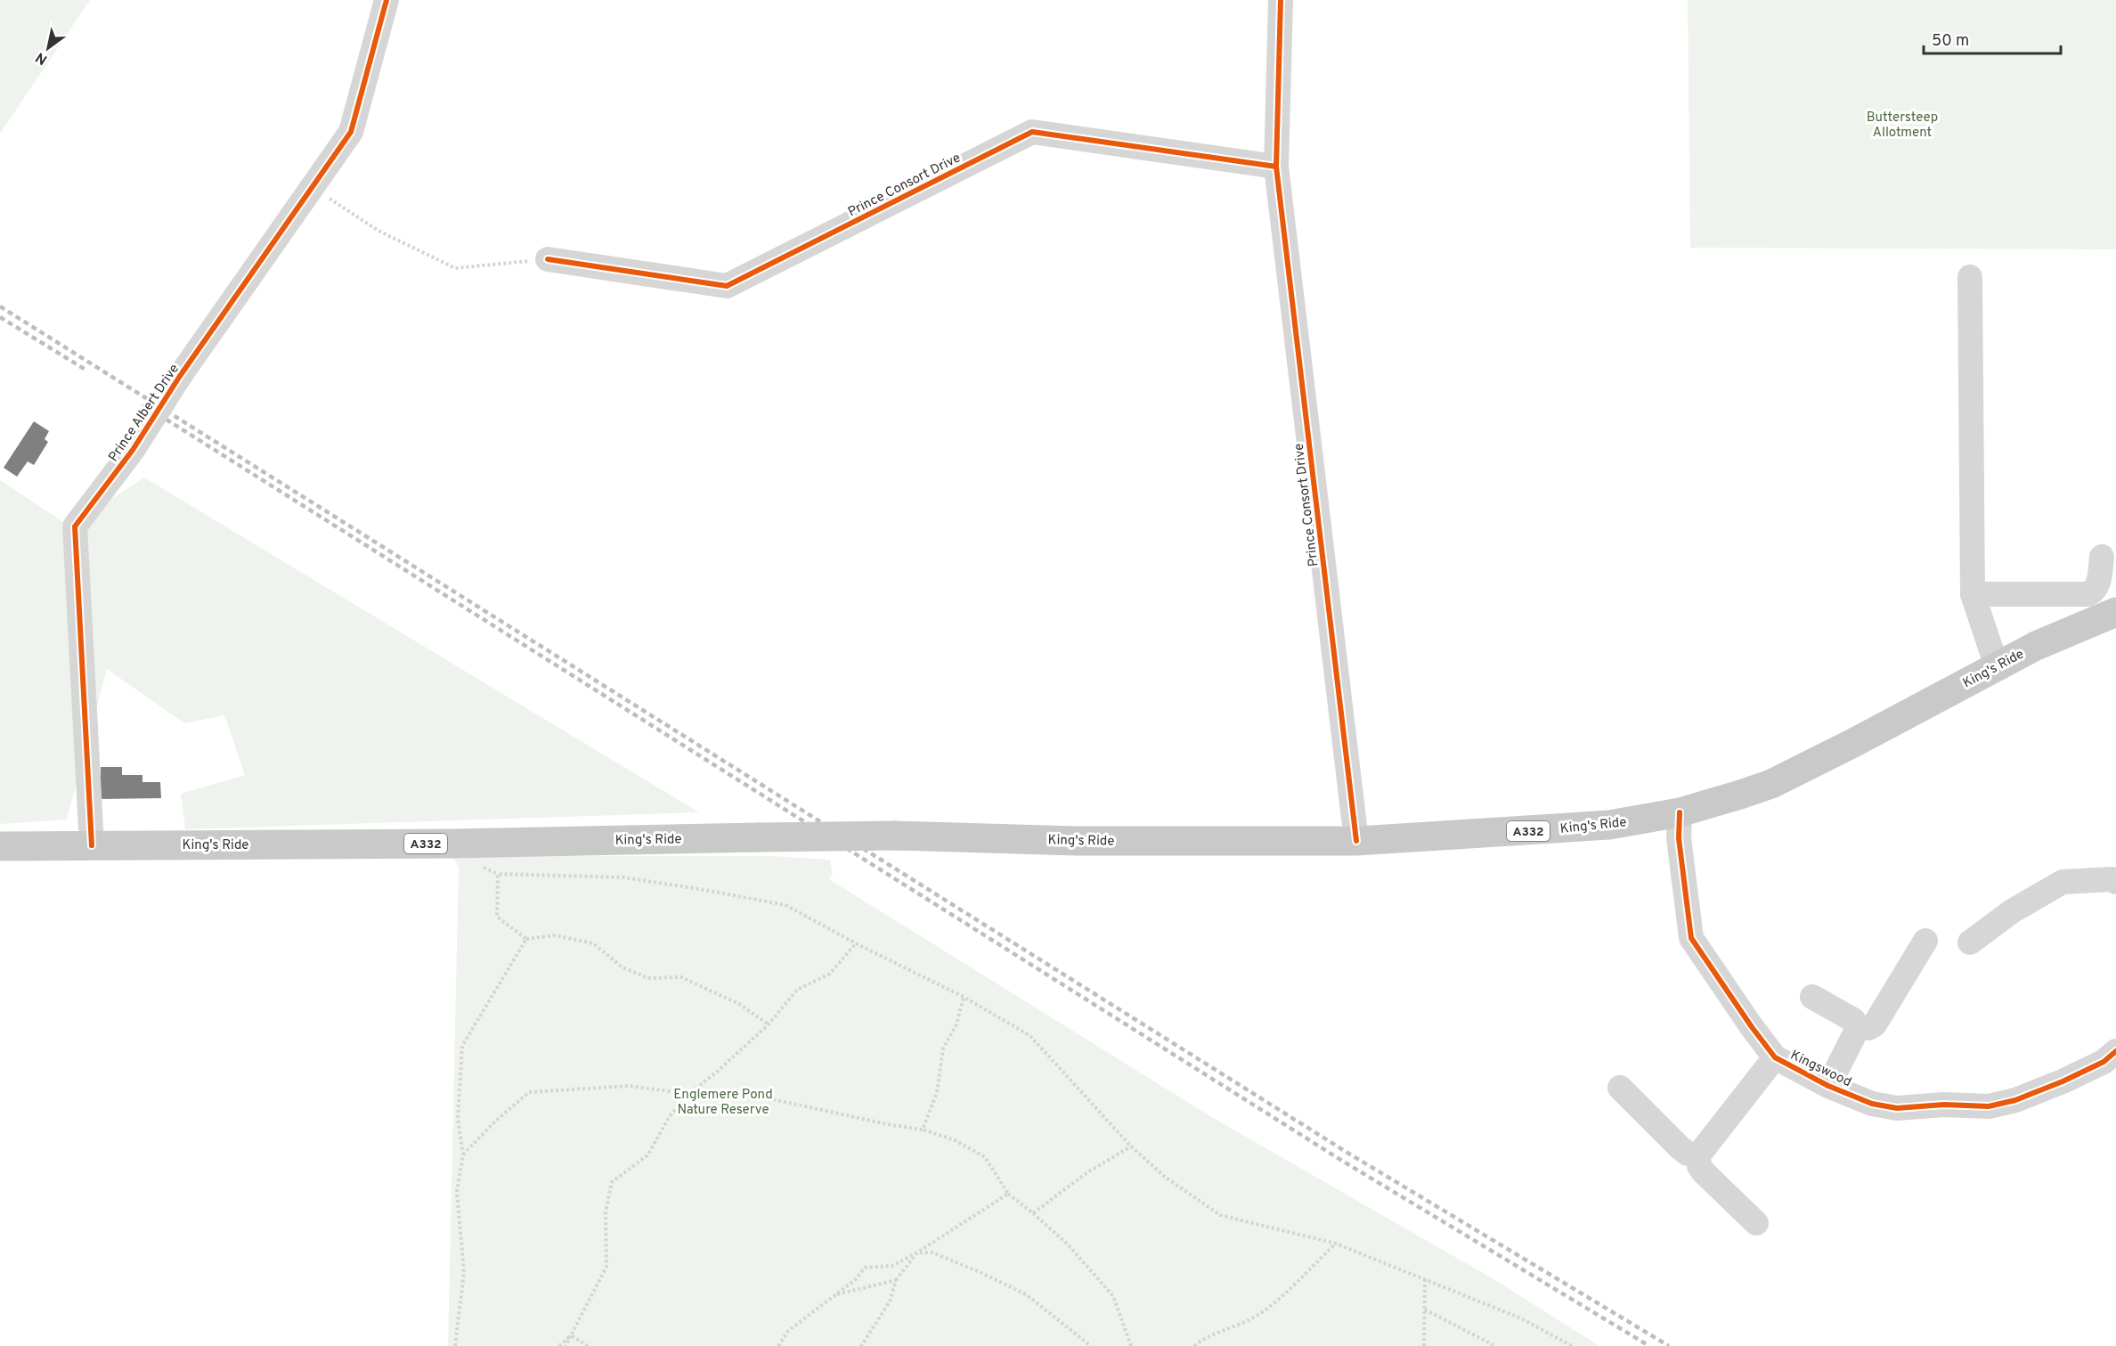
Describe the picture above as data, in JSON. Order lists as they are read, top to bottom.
{
  "streets": {
    "main road": ["King's Ride", "A332"],
    "street": ["Prince Consort Drive", "Prince Albert Drive", "Kingswood"]
  },
  "crossings": [
    ["Prince Consort Drive", "King's Ride"],
    ["Prince Albert Drive", "King's Ride"],
    ["King's Ride", "Kingswood"]
  ],
  "parks": ["Buttersteep Allotment", "Englemere Pond Nature Reserve"],
  "scale_bar": "50 m",
  "north": "bottom left"
}
